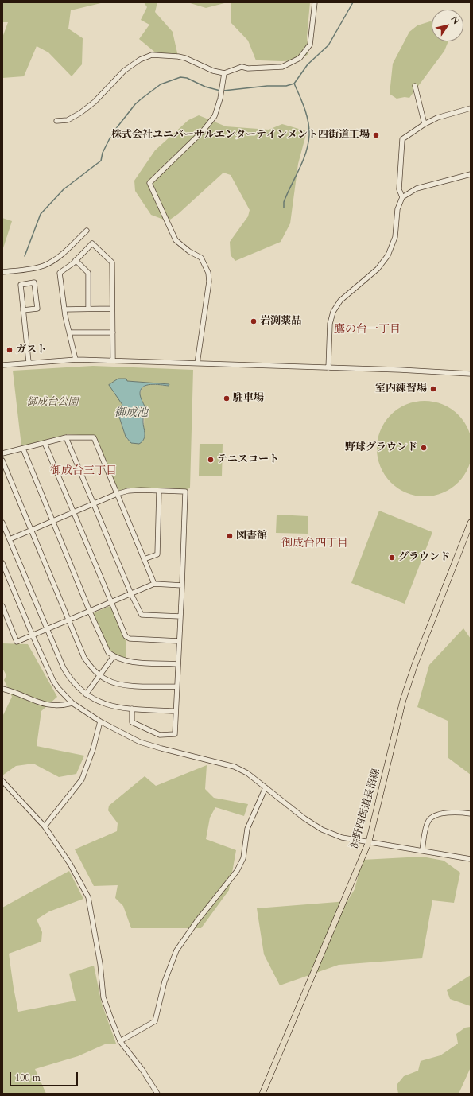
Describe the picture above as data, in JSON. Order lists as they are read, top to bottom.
{
  "streets": {
    "main road": ["浜野四街道長沼線"]
  },
  "districts": ["鷹の台一丁目", "御成台三丁目", "御成台四丁目"],
  "water": ["御成池"],
  "parks": ["御成台公園"],
  "places": [
    "株式会社ユニバーサルエンターテインメント四街道工場",
    "岩渕薬品",
    "ガスト",
    "室内練習場",
    "駐車場",
    "野球グラウンド",
    "テニスコート",
    "図書館",
    "グラウンド"
  ],
  "scale_bar": "100 m",
  "north": "top right"
}
